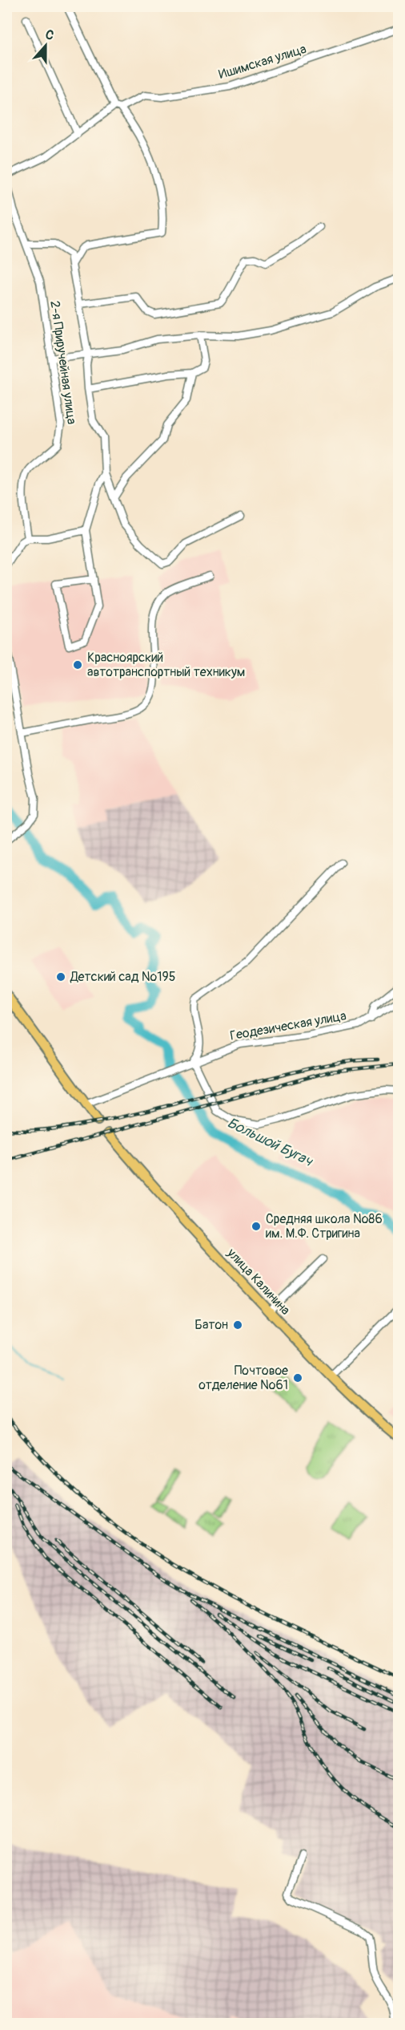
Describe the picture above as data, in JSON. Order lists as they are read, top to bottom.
{
  "streets": {
    "main road": ["улица Калинина"],
    "street": ["Ишимская улица", "2-я Приручейная улица", "Геодезическая улица"]
  },
  "crossings": [
    ["Ишимская улица", "2-я Приручейная улица"],
    ["Геодезическая улица", "улица Калинина"]
  ],
  "water": ["Большой Бугач"],
  "places": [
    "Красноярский автотранспортный техникум",
    "Детский сад №195",
    "Средняя школа №86 им. М.Ф. Стригина",
    "Батон",
    "Почтовое отделение №61"
  ],
  "north": "top"
}
